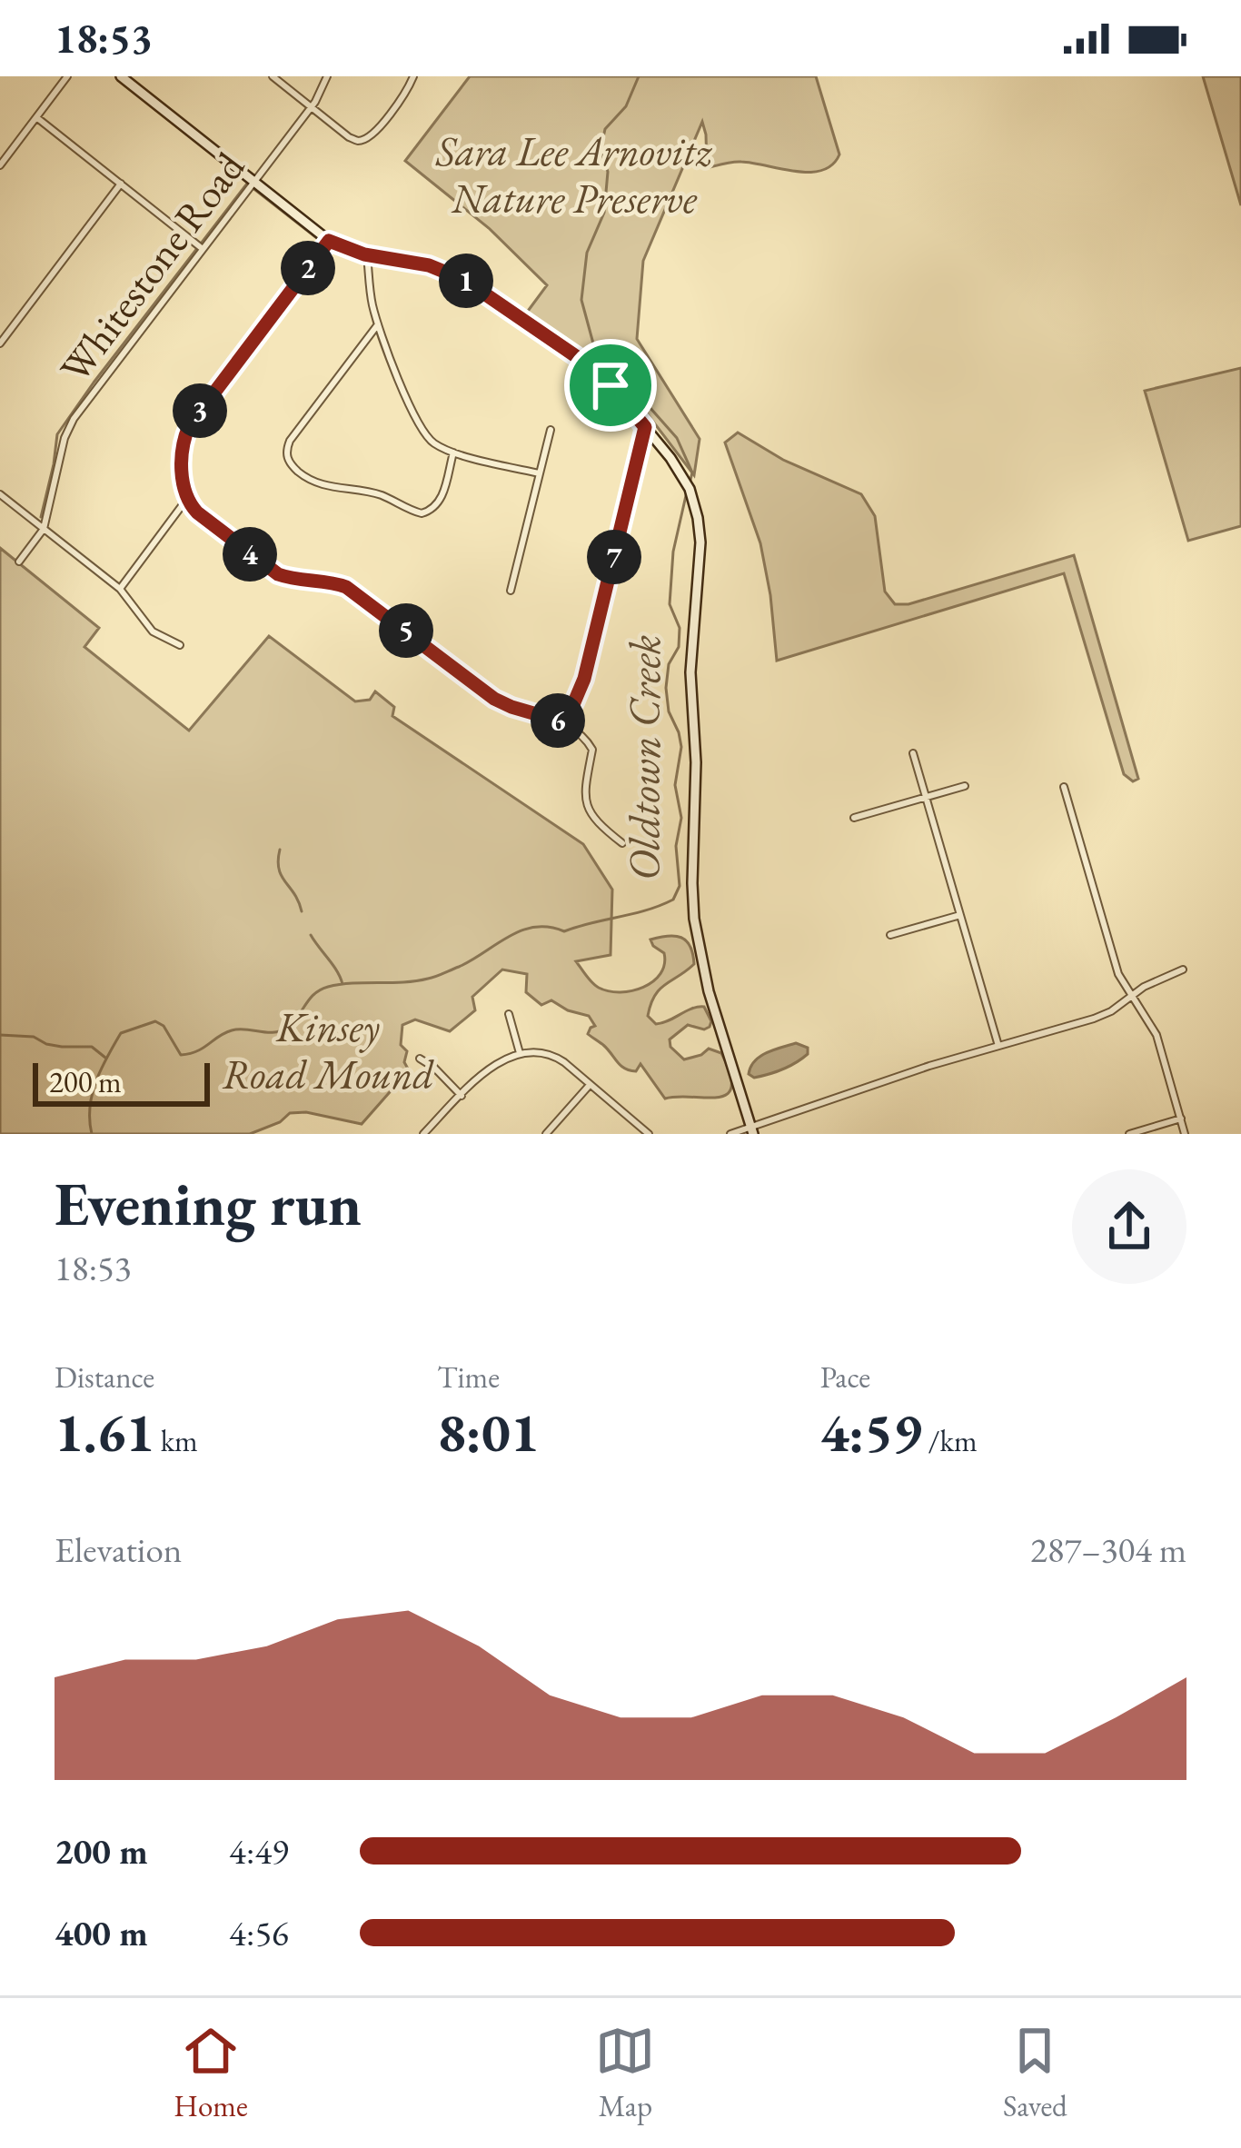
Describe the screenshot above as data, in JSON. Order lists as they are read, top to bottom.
{
  "streets": {
    "street": ["Whitestone Road"]
  },
  "water": ["Oldtown Creek"],
  "parks": ["Sara Lee Arnovitz Nature Preserve", "Kinsey Road Mound"],
  "scale_bar": "200 m",
  "page": {
    "status": "18:53",
    "pins": [
      "2",
      "1",
      "3",
      "4",
      "7",
      "5",
      "6"
    ],
    "scale": "200 m",
    "heading": ["Evening run", "18:53"],
    "stats": [
      ["Distance", "1.61 km"],
      ["Time", "8:01"],
      ["Pace", "4:59 /km"]
    ],
    "chart": ["Elevation", "287–304 m"],
    "list": [
      {
        "name": "200 m",
        "note": "4:49"
      },
      {
        "name": "400 m",
        "note": "4:56"
      }
    ],
    "tabs": ["Home", "Map", "Saved"]
  }
}
